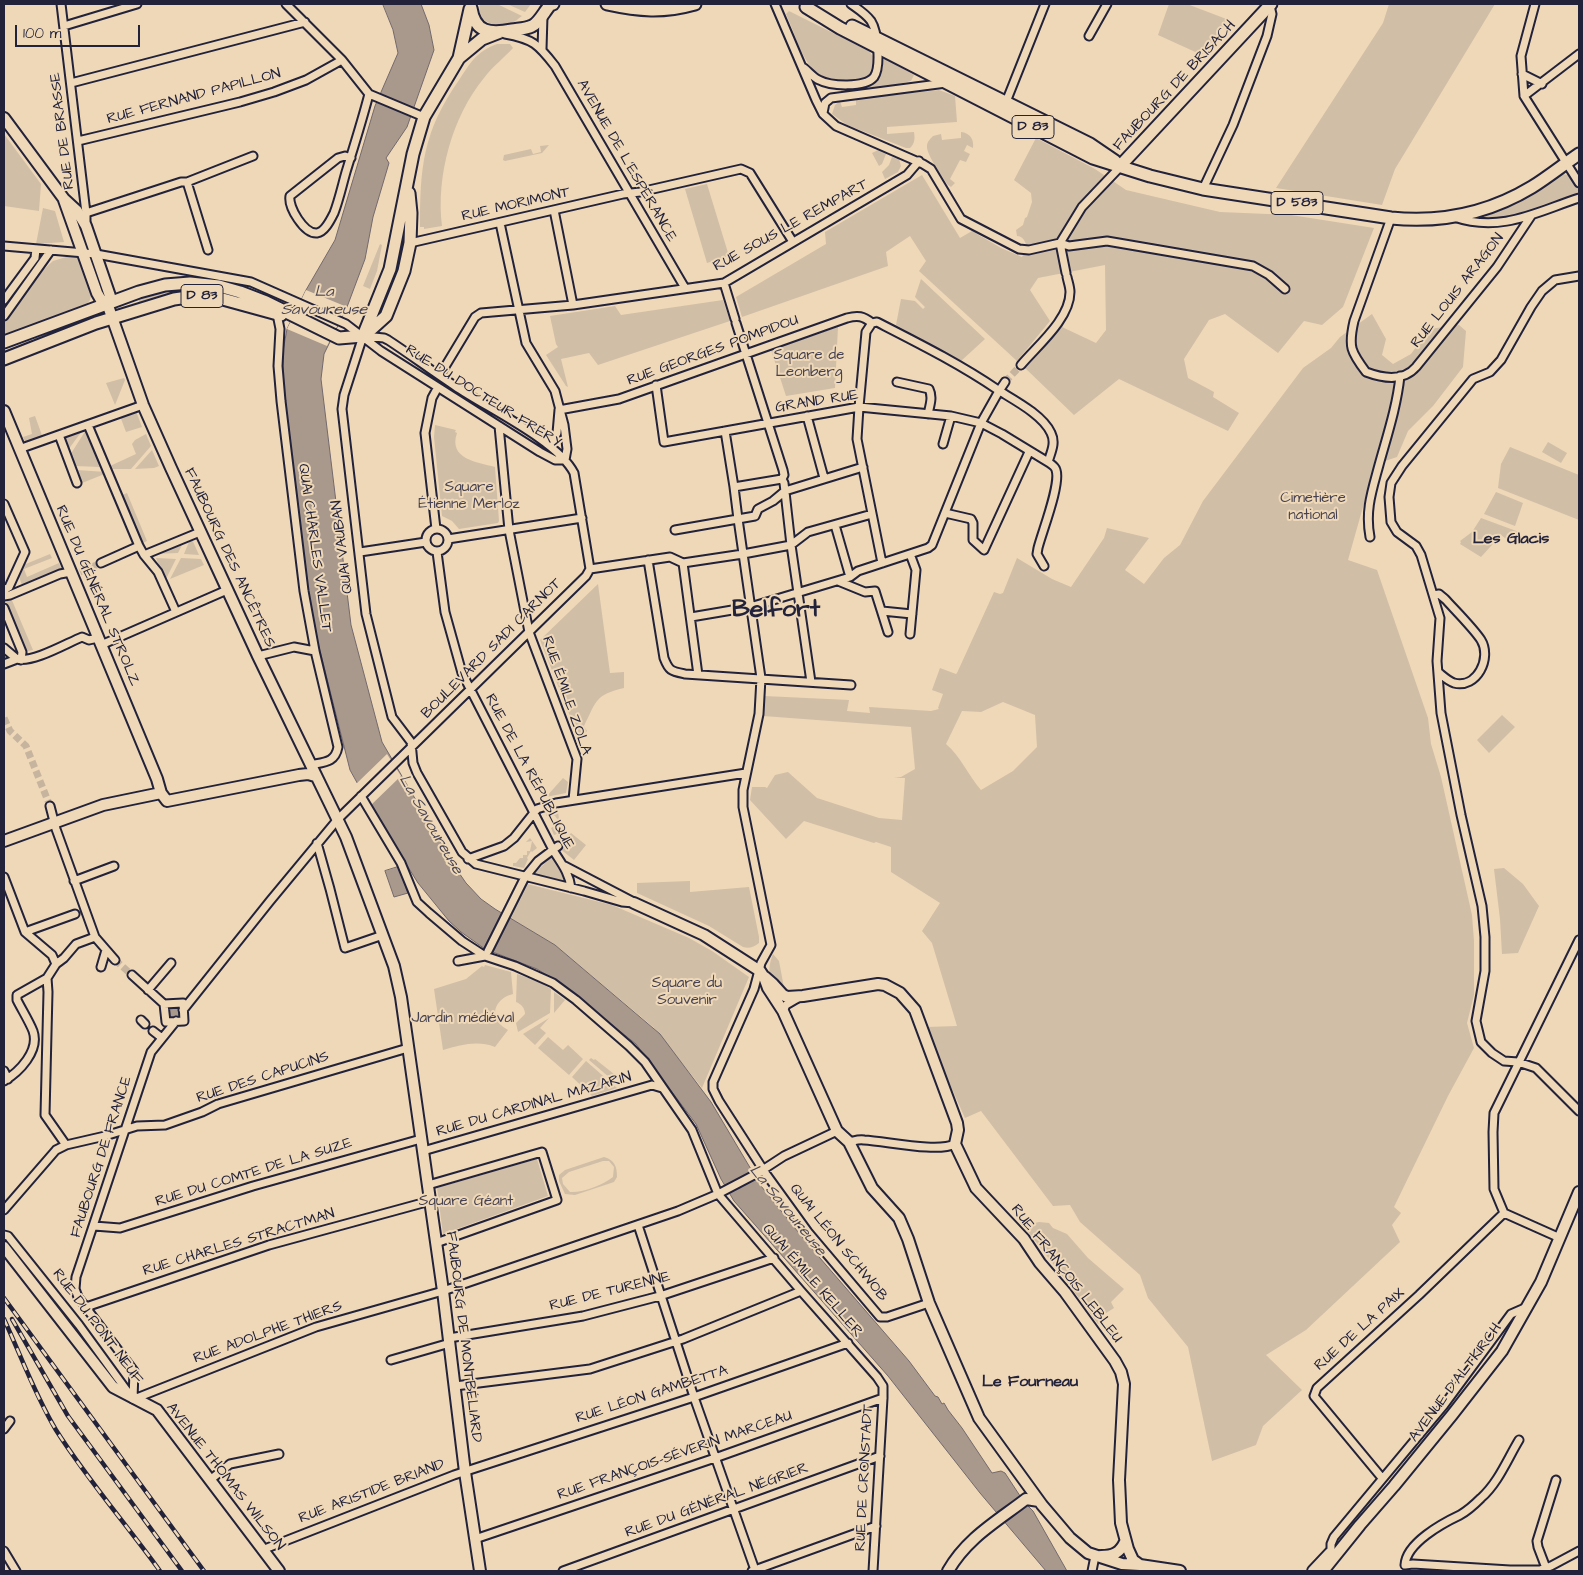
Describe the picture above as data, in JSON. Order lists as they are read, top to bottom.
{
  "streets": {
    "main road": [
      "FAUBOURG DE BRISACH",
      "D 83",
      "D 583",
      "QUAI VAUBAN",
      "FAUBOURG DES ANCÊTRES",
      "RUE DU GÉNÉRAL STROLZ",
      "RUE FRANÇOIS LEBLEU",
      "RUE DU PONT NEUF",
      "FAUBOURG DE MONTBÉLIARD",
      "AVENUE D'ALTKIRCH",
      "AVENUE THOMAS WILSON"
    ],
    "street": [
      "RUE FERNAND PAPILLON",
      "RUE DE BRASSE",
      "AVENUE DE L'ESPÉRANCE",
      "RUE MORIMONT",
      "RUE SOUS LE REMPART",
      "RUE LOUIS ARAGON",
      "RUE GEORGES POMPIDOU",
      "RUE DU DOCTEUR FRÉRY",
      "GRAND RUE",
      "QUAI CHARLES VALLET",
      "BOULEVARD SADI CARNOT",
      "RUE ÉMILE ZOLA",
      "RUE DE LA RÉPUBLIQUE",
      "RUE DES CAPUCINS",
      "RUE DU CARDINAL MAZARIN",
      "FAUBOURG DE FRANCE",
      "RUE DU COMTE DE LA SUZE",
      "RUE CHARLES STRACTMAN",
      "QUAI LÉON SCHWOB",
      "QUAI ÉMILE KELLER",
      "RUE DE TURENNE",
      "RUE DE LA PAIX",
      "RUE ADOLPHE THIERS",
      "RUE LÉON GAMBETTA",
      "RUE FRANÇOIS-SÉVERIN MARCEAU",
      "RUE DE CRONSTADT",
      "RUE ARISTIDE BRIAND",
      "RUE DU GÉNÉRAL NÉGRIER"
    ]
  },
  "crossings": [
    ["FAUBOURG DE BRISACH", "D 83"],
    ["FAUBOURG DE BRISACH", "D 583"],
    ["RUE FERNAND PAPILLON", "RUE DE BRASSE"],
    ["D 83", "D 583"],
    ["D 83", "RUE DU DOCTEUR FRÉRY"],
    ["D 83", "QUAI VAUBAN"],
    ["D 83", "QUAI CHARLES VALLET"],
    ["D 83", "FAUBOURG DES ANCÊTRES"],
    ["RUE DE BRASSE", "FAUBOURG DES ANCÊTRES"],
    ["AVENUE DE L'ESPÉRANCE", "RUE MORIMONT"],
    ["AVENUE DE L'ESPÉRANCE", "RUE SOUS LE REMPART"],
    ["AVENUE DE L'ESPÉRANCE", "QUAI VAUBAN"],
    ["RUE MORIMONT", "RUE SOUS LE REMPART"],
    ["RUE MORIMONT", "QUAI VAUBAN"],
    ["RUE SOUS LE REMPART", "RUE DU DOCTEUR FRÉRY"],
    ["RUE GEORGES POMPIDOU", "GRAND RUE"],
    ["RUE DU DOCTEUR FRÉRY", "QUAI VAUBAN"],
    ["RUE DU DOCTEUR FRÉRY", "RUE ÉMILE ZOLA"],
    ["QUAI VAUBAN", "BOULEVARD SADI CARNOT"],
    ["QUAI CHARLES VALLET", "FAUBOURG DES ANCÊTRES"],
    ["FAUBOURG DES ANCÊTRES", "FAUBOURG DE FRANCE"],
    ["FAUBOURG DES ANCÊTRES", "FAUBOURG DE MONTBÉLIARD"],
    ["BOULEVARD SADI CARNOT", "RUE ÉMILE ZOLA"],
    ["BOULEVARD SADI CARNOT", "RUE DE LA RÉPUBLIQUE"],
    ["BOULEVARD SADI CARNOT", "FAUBOURG DE FRANCE"],
    ["BOULEVARD SADI CARNOT", "QUAI ÉMILE KELLER"],
    ["RUE DES CAPUCINS", "FAUBOURG DE FRANCE"],
    ["RUE DES CAPUCINS", "FAUBOURG DE MONTBÉLIARD"],
    ["RUE DU CARDINAL MAZARIN", "QUAI ÉMILE KELLER"],
    ["RUE DU CARDINAL MAZARIN", "FAUBOURG DE MONTBÉLIARD"],
    ["FAUBOURG DE FRANCE", "RUE DU COMTE DE LA SUZE"],
    ["FAUBOURG DE FRANCE", "RUE CHARLES STRACTMAN"],
    ["FAUBOURG DE FRANCE", "QUAI ÉMILE KELLER"],
    ["FAUBOURG DE FRANCE", "FAUBOURG DE MONTBÉLIARD"],
    ["RUE DU COMTE DE LA SUZE", "FAUBOURG DE MONTBÉLIARD"],
    ["RUE CHARLES STRACTMAN", "FAUBOURG DE MONTBÉLIARD"],
    ["QUAI LÉON SCHWOB", "RUE ADOLPHE THIERS"],
    ["QUAI ÉMILE KELLER", "RUE DE TURENNE"],
    ["QUAI ÉMILE KELLER", "RUE ADOLPHE THIERS"],
    ["QUAI ÉMILE KELLER", "RUE LÉON GAMBETTA"],
    ["QUAI ÉMILE KELLER", "RUE DE CRONSTADT"],
    ["RUE DE TURENNE", "FAUBOURG DE MONTBÉLIARD"],
    ["RUE DU PONT NEUF", "RUE ADOLPHE THIERS"],
    ["RUE DU PONT NEUF", "AVENUE THOMAS WILSON"],
    ["RUE ADOLPHE THIERS", "FAUBOURG DE MONTBÉLIARD"],
    ["RUE ADOLPHE THIERS", "AVENUE THOMAS WILSON"],
    ["FAUBOURG DE MONTBÉLIARD", "RUE LÉON GAMBETTA"],
    ["FAUBOURG DE MONTBÉLIARD", "RUE FRANÇOIS-SÉVERIN MARCEAU"],
    ["FAUBOURG DE MONTBÉLIARD", "RUE ARISTIDE BRIAND"],
    ["RUE LÉON GAMBETTA", "RUE ARISTIDE BRIAND"],
    ["RUE FRANÇOIS-SÉVERIN MARCEAU", "RUE DE CRONSTADT"],
    ["AVENUE THOMAS WILSON", "RUE ARISTIDE BRIAND"],
    ["RUE DE CRONSTADT", "RUE DU GÉNÉRAL NÉGRIER"]
  ],
  "districts": ["Les Glacis", "Belfort", "Le Fourneau"],
  "water": ["La Savoureuse"],
  "parks": [
    "Square de Leonberg",
    "Square Étienne Merloz",
    "Cimetière national",
    "Square du Souvenir",
    "Jardin médiéval",
    "Square Géant"
  ],
  "scale_bar": "100 m"
}
